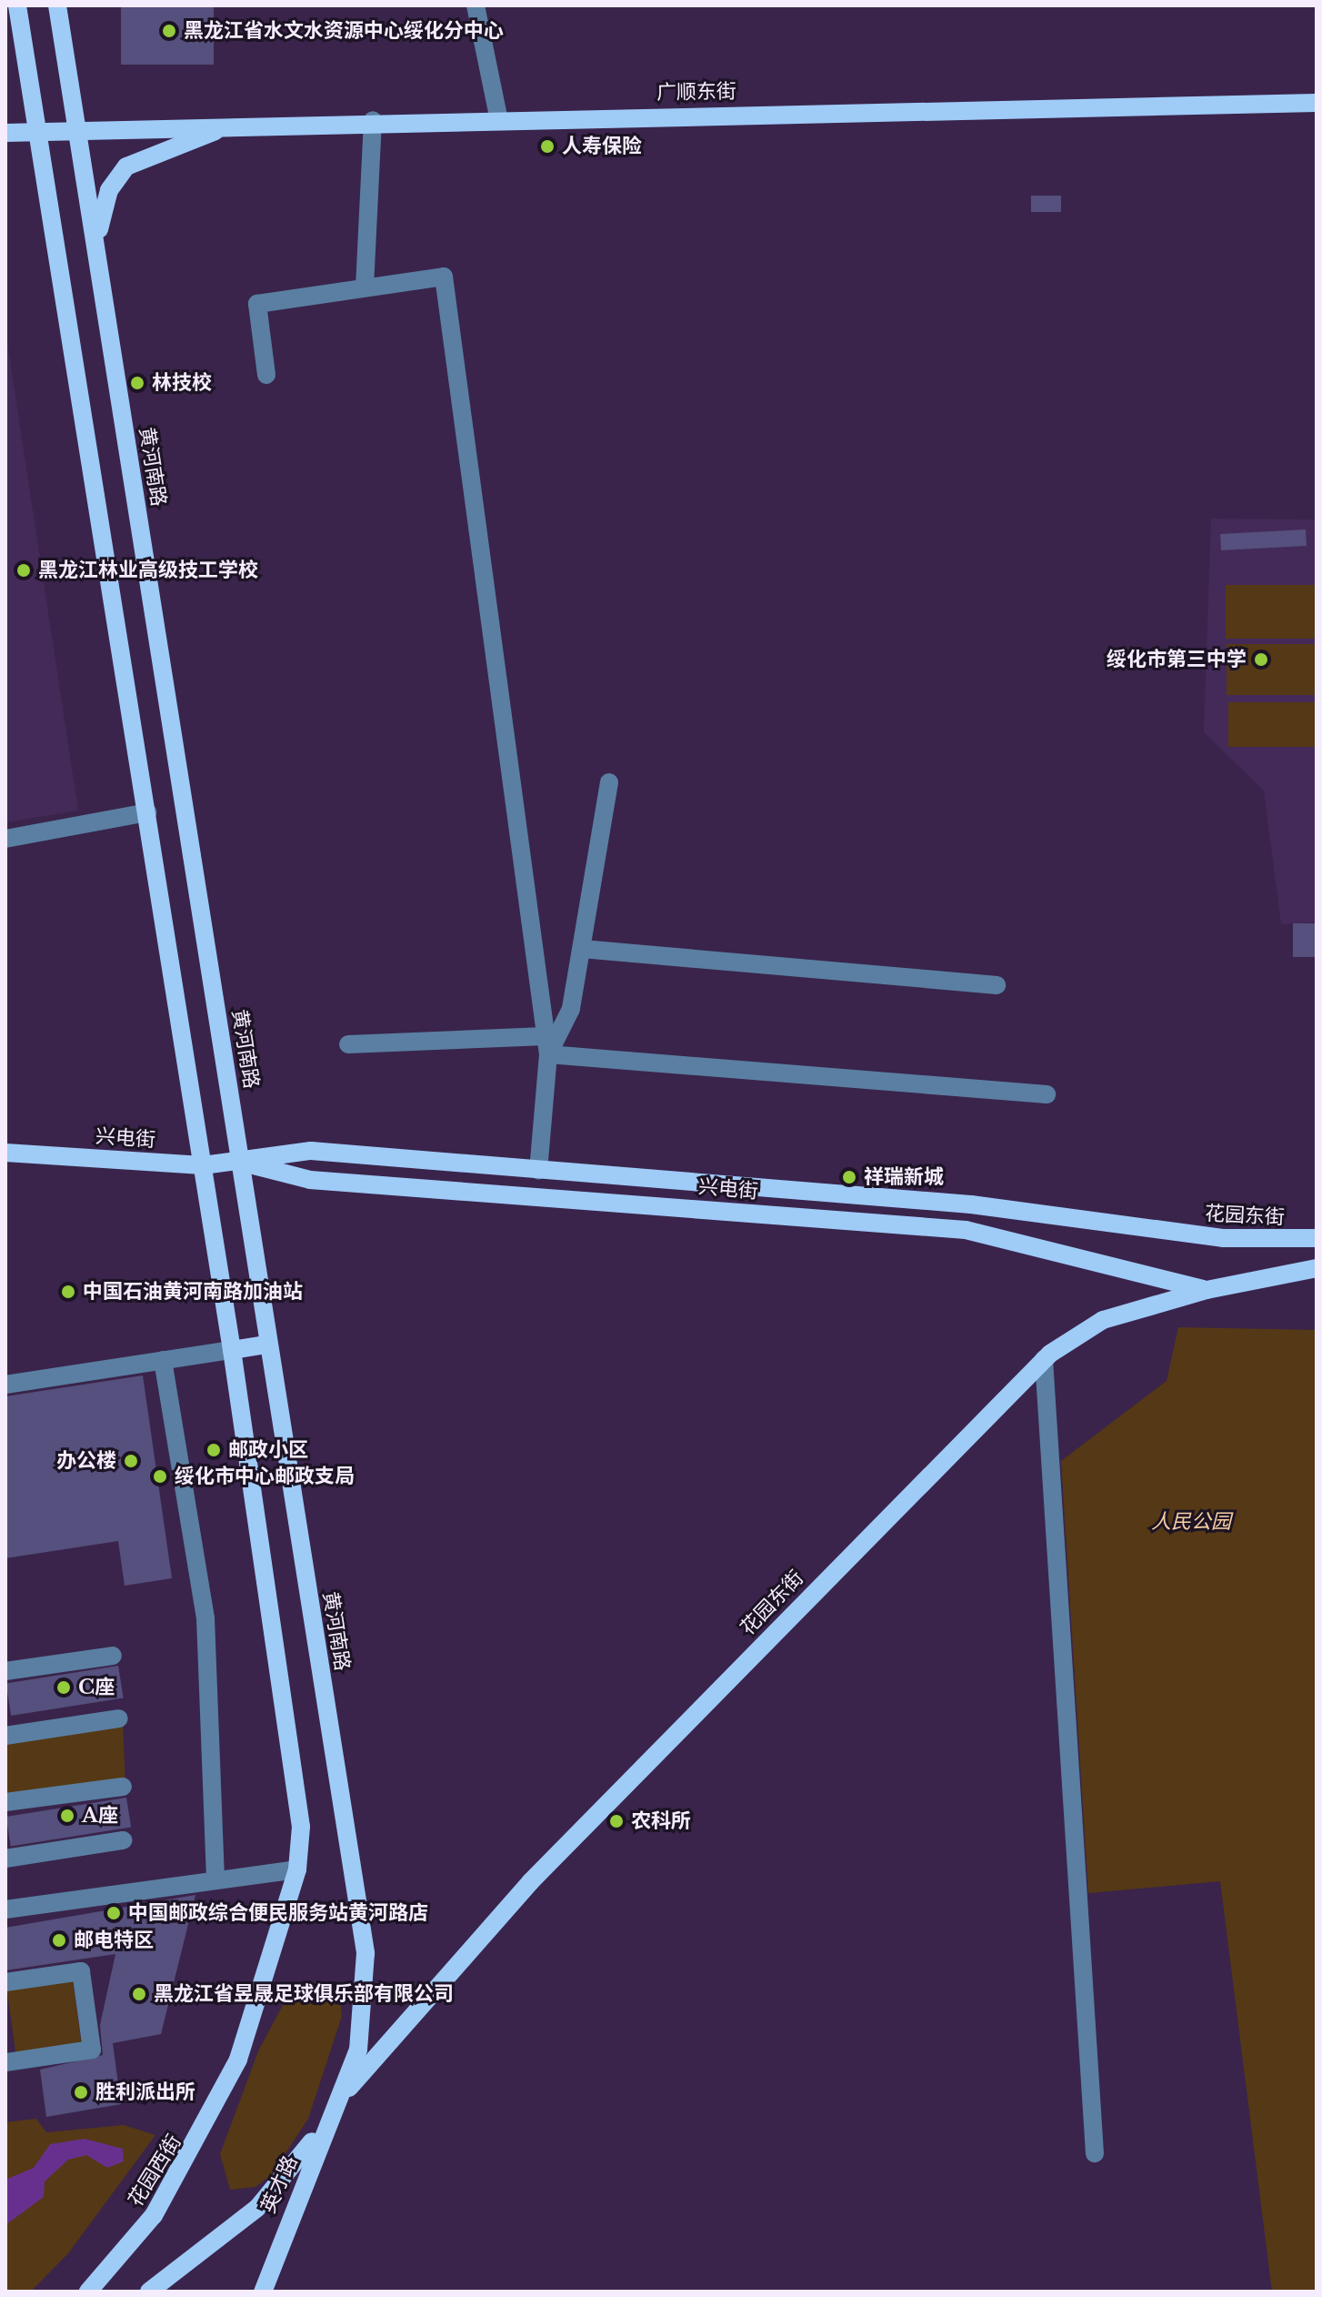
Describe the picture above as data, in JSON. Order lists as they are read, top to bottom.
{
  "streets": {
    "main road": [
      "广顺东街",
      "黄河南路",
      "兴电街",
      "花园东街",
      "花园西街",
      "英才路"
    ]
  },
  "crossings": [
    ["广顺东街", "黄河南路"],
    ["黄河南路", "兴电街"],
    ["黄河南路", "花园东街"],
    ["黄河南路", "英才路"],
    ["兴电街", "花园东街"],
    ["花园东街", "英才路"]
  ],
  "parks": ["人民公园"],
  "places": [
    "黑龙江省水文水资源中心绥化分中心",
    "人寿保险",
    "林技校",
    "黑龙江林业高级技工学校",
    "绥化市第三中学",
    "祥瑞新城",
    "中国石油黄河南路加油站",
    "邮政小区",
    "办公楼",
    "绥化市中心邮政支局",
    "C座",
    "A座",
    "农科所",
    "中国邮政综合便民服务站黄河路店",
    "邮电特区",
    "黑龙江省昱晟足球俱乐部有限公司",
    "胜利派出所"
  ]
}
